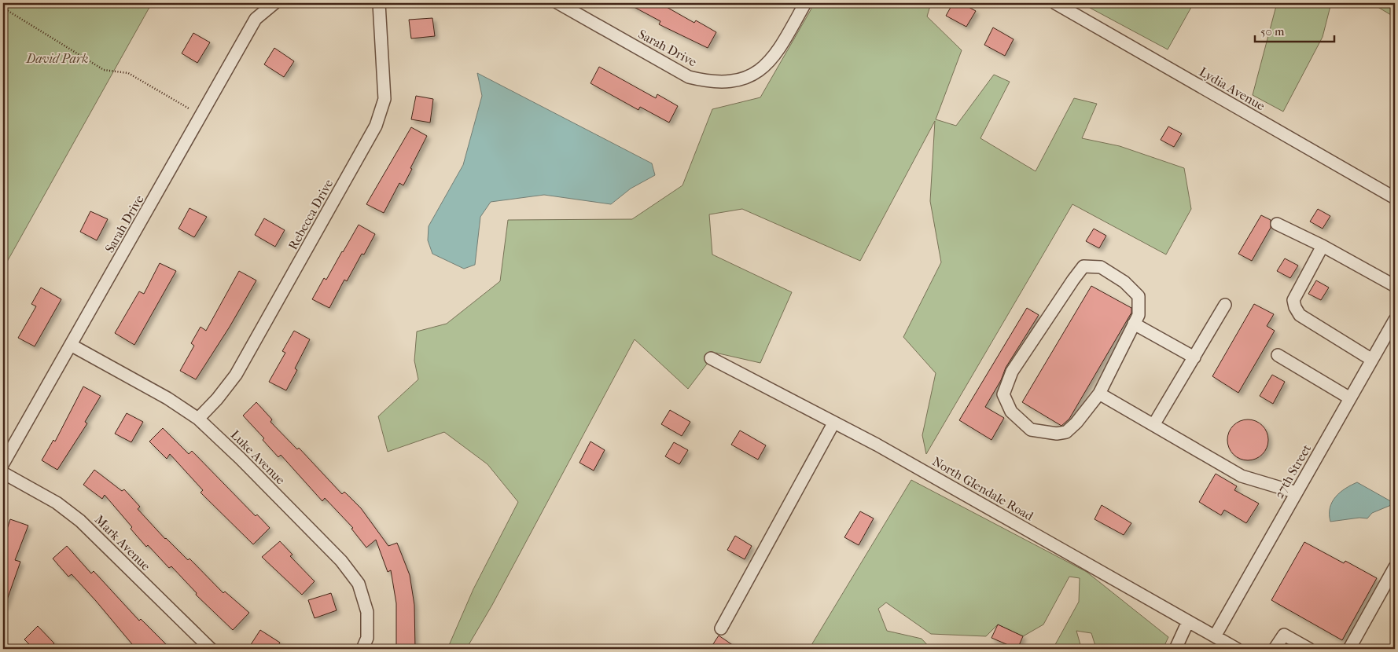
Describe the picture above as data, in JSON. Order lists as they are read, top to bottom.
{
  "streets": {
    "street": [
      "Sarah Drive",
      "Lydia Avenue",
      "Rebecca Drive",
      "Luke Avenue",
      "27th Street",
      "North Glendale Road",
      "Mark Avenue"
    ]
  },
  "crossings": [
    ["Sarah Drive", "Luke Avenue"],
    ["Rebecca Drive", "Luke Avenue"],
    ["27th Street", "North Glendale Road"]
  ],
  "parks": ["David Park"],
  "scale_bar": "50 m"
}
